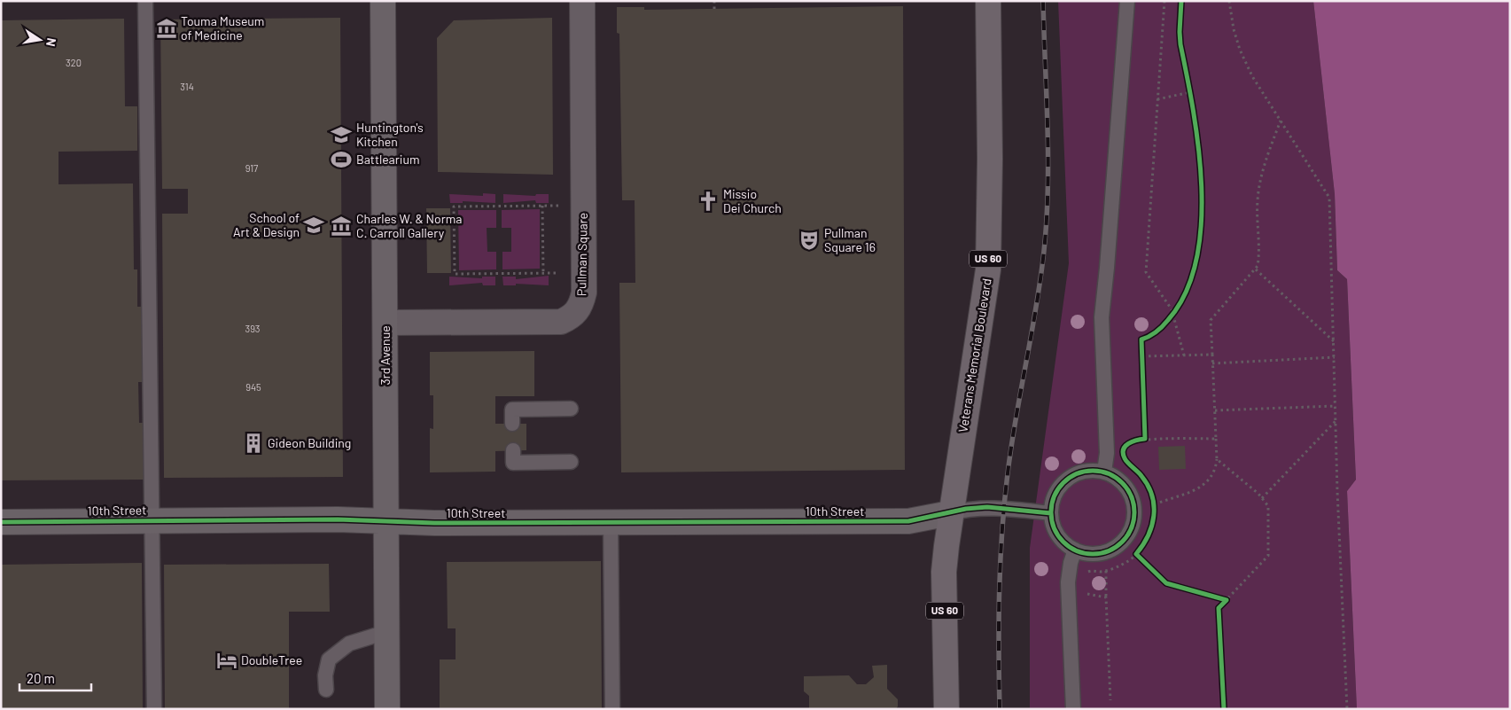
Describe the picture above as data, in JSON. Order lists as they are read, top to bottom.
{
  "streets": {
    "main road": ["US 60", "Veterans Memorial Boulevard"],
    "street": ["Pullman Square", "3rd Avenue", "10th Street"]
  },
  "crossings": [
    ["Pullman Square", "3rd Avenue"],
    ["3rd Avenue", "10th Street"],
    ["Veterans Memorial Boulevard", "10th Street"]
  ],
  "places": {
    "museum": ["Touma Museum of Medicine", "Charles W. & Norma C. Carroll Gallery"],
    "school or university": ["Huntington's Kitchen", "School of Art & Design"],
    "sports": ["Battlearium"],
    "church": ["Missio Dei Church"],
    "theatre": ["Pullman Square 16"],
    "building": ["Gideon Building"],
    "hotel": ["DoubleTree"]
  },
  "house_numbers": [
    "320",
    "314",
    "917",
    "393",
    "945"
  ],
  "scale_bar": "20 m",
  "north": "right"
}
